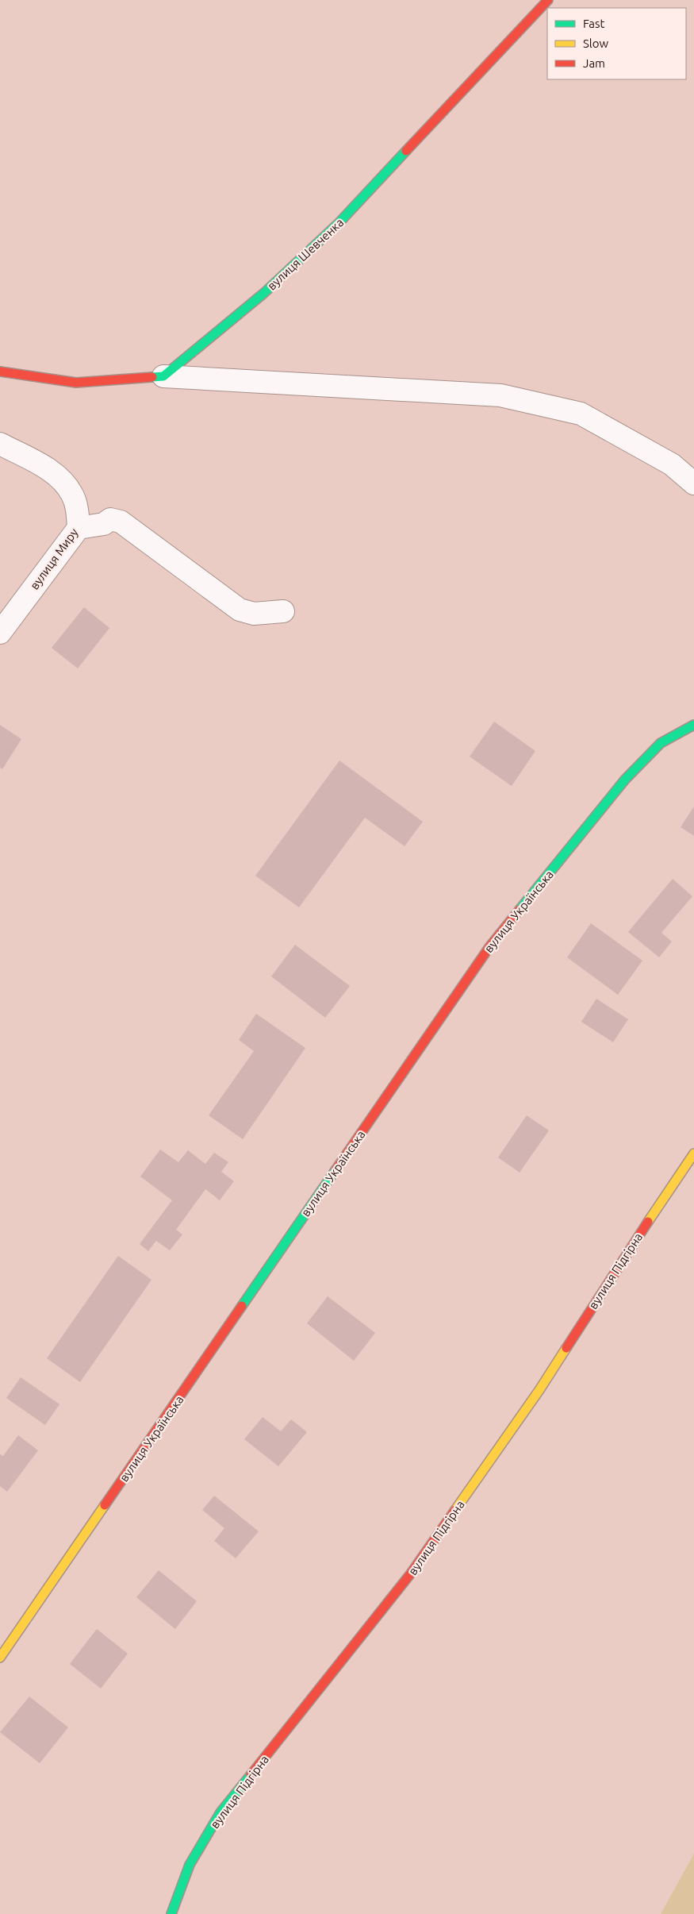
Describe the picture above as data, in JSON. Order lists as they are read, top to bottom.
{
  "streets": {
    "street": [
      "вулиця Шевченка",
      "вулиця Миру",
      "вулиця Українська",
      "вулиця Підгірна"
    ]
  },
  "legend": ["Fast", "Slow", "Jam"]
}
